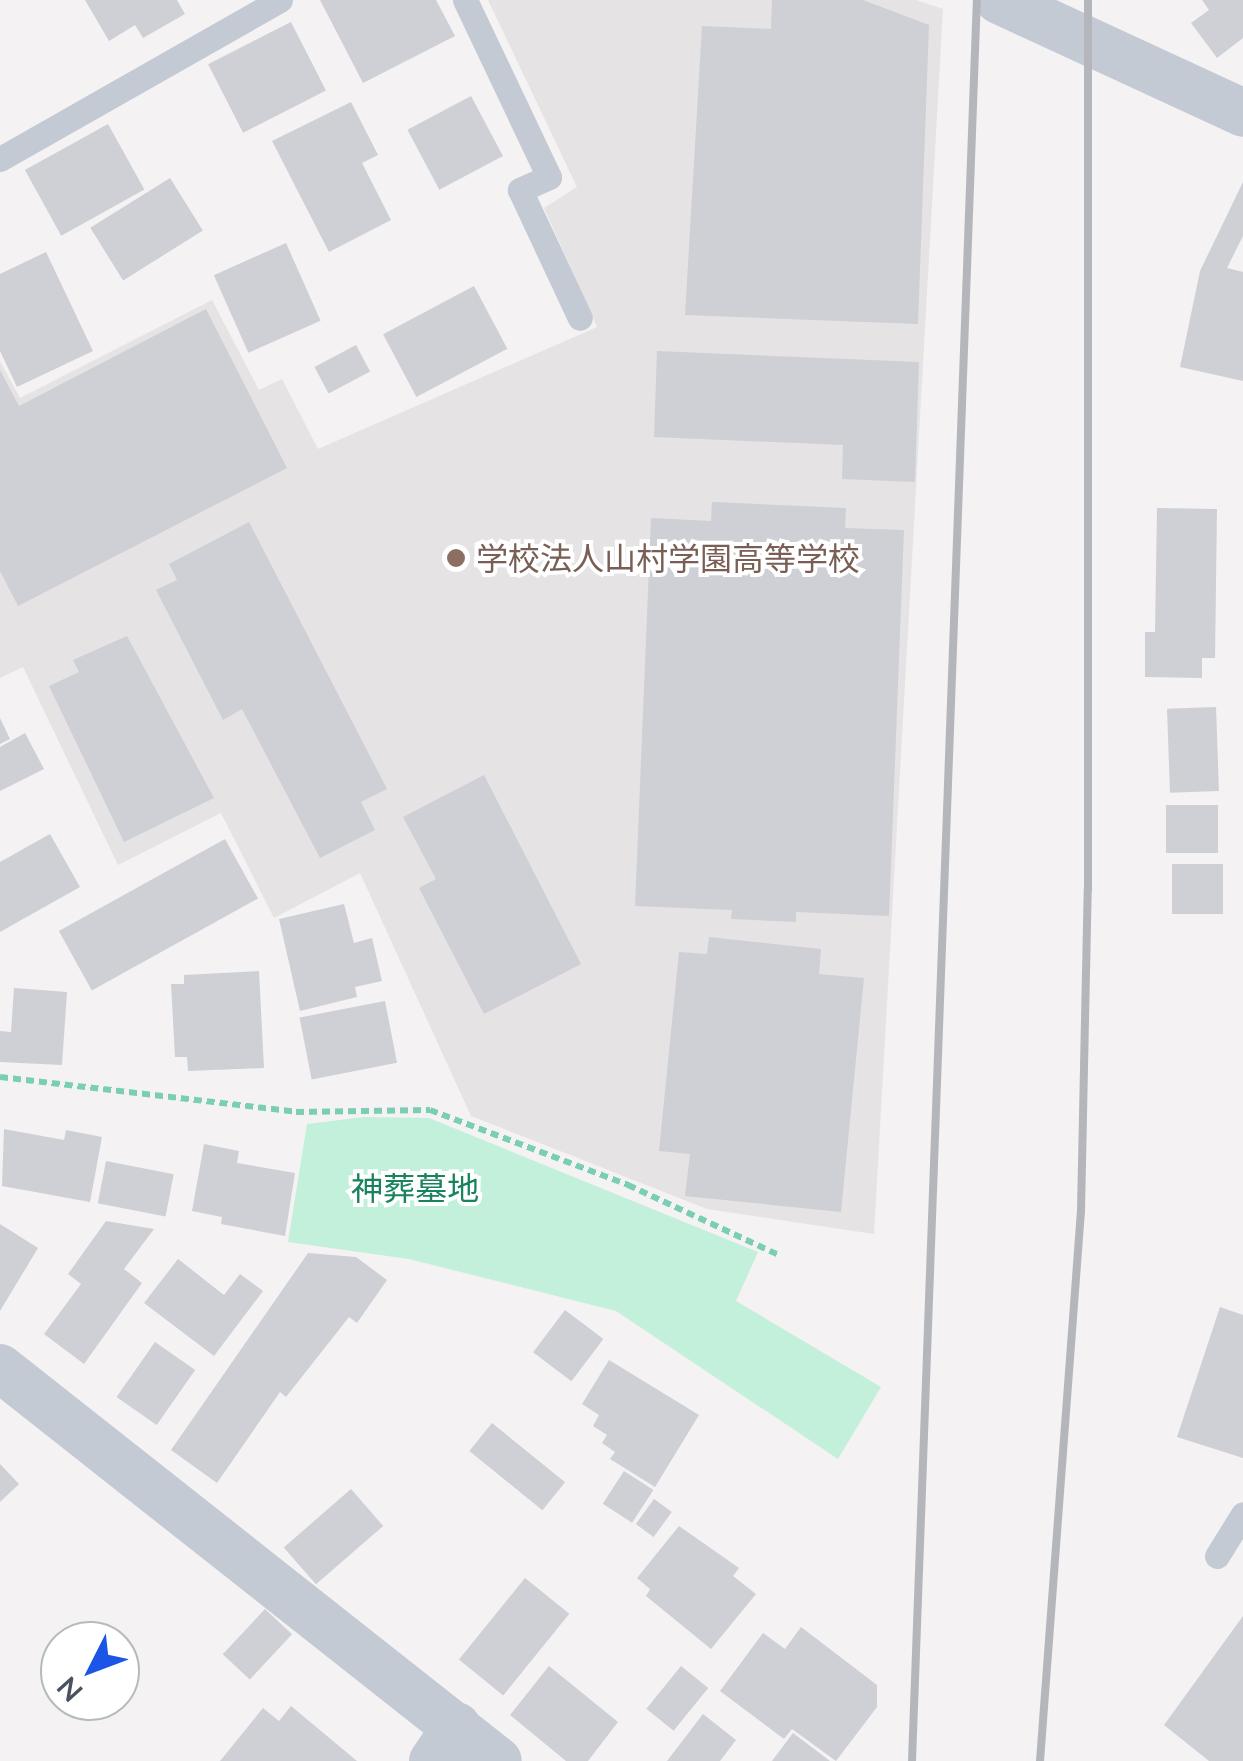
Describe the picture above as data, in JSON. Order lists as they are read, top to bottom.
{
  "parks": ["神葬墓地"],
  "places": ["学校法人山村学園高等学校"],
  "north": "bottom left"
}
